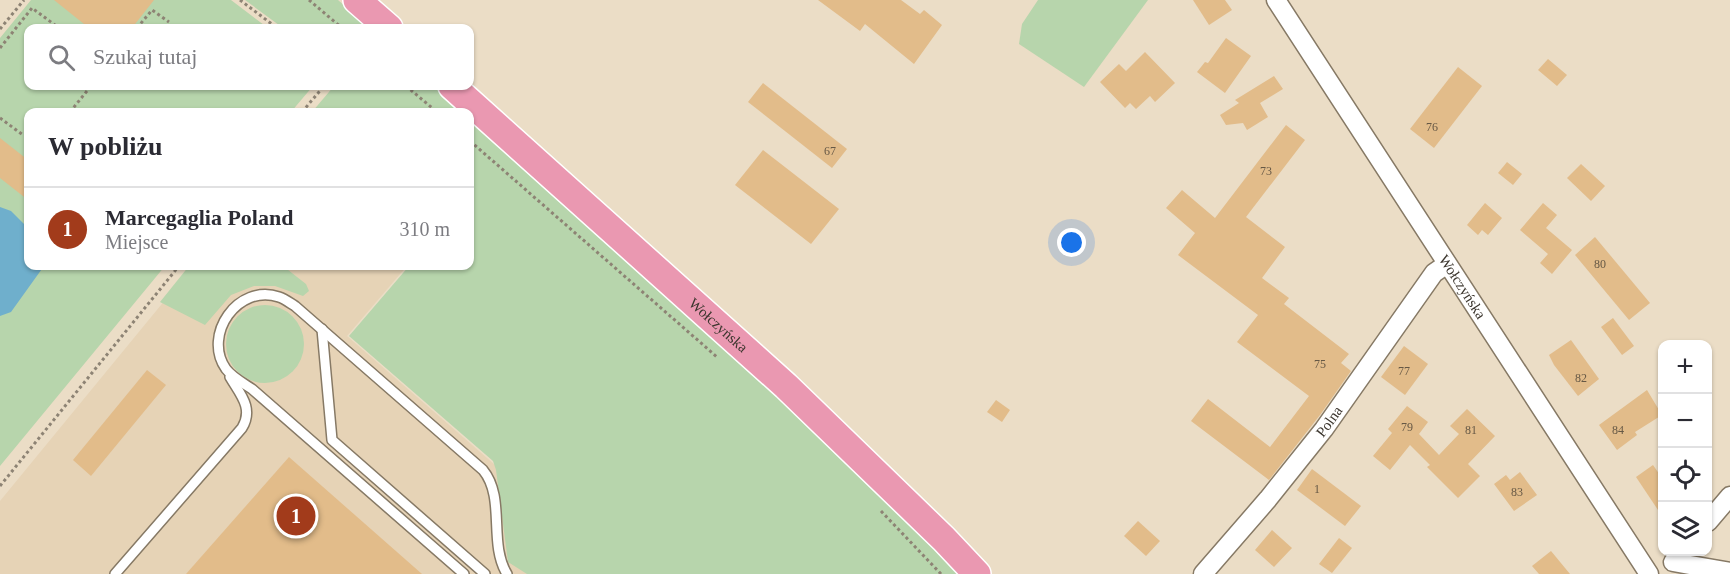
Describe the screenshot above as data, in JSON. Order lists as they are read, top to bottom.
{
  "streets": {
    "main road": ["Wołczyńska"],
    "street": ["Polna"]
  },
  "crossings": [
    ["Wołczyńska", "Polna"]
  ],
  "house_numbers": [
    "76",
    "67",
    "73",
    "80",
    "75",
    "77",
    "82",
    "79",
    "81",
    "84",
    "1",
    "83"
  ],
  "page": {
    "search": "Szukaj tutaj",
    "heading": "W pobliżu",
    "list": [
      {
        "mark": "1",
        "name": "Marcegaglia Poland",
        "note": "Miejsce",
        "value": "310 m"
      }
    ],
    "map_buttons": ["+", "−"],
    "pins": "1"
  }
}
